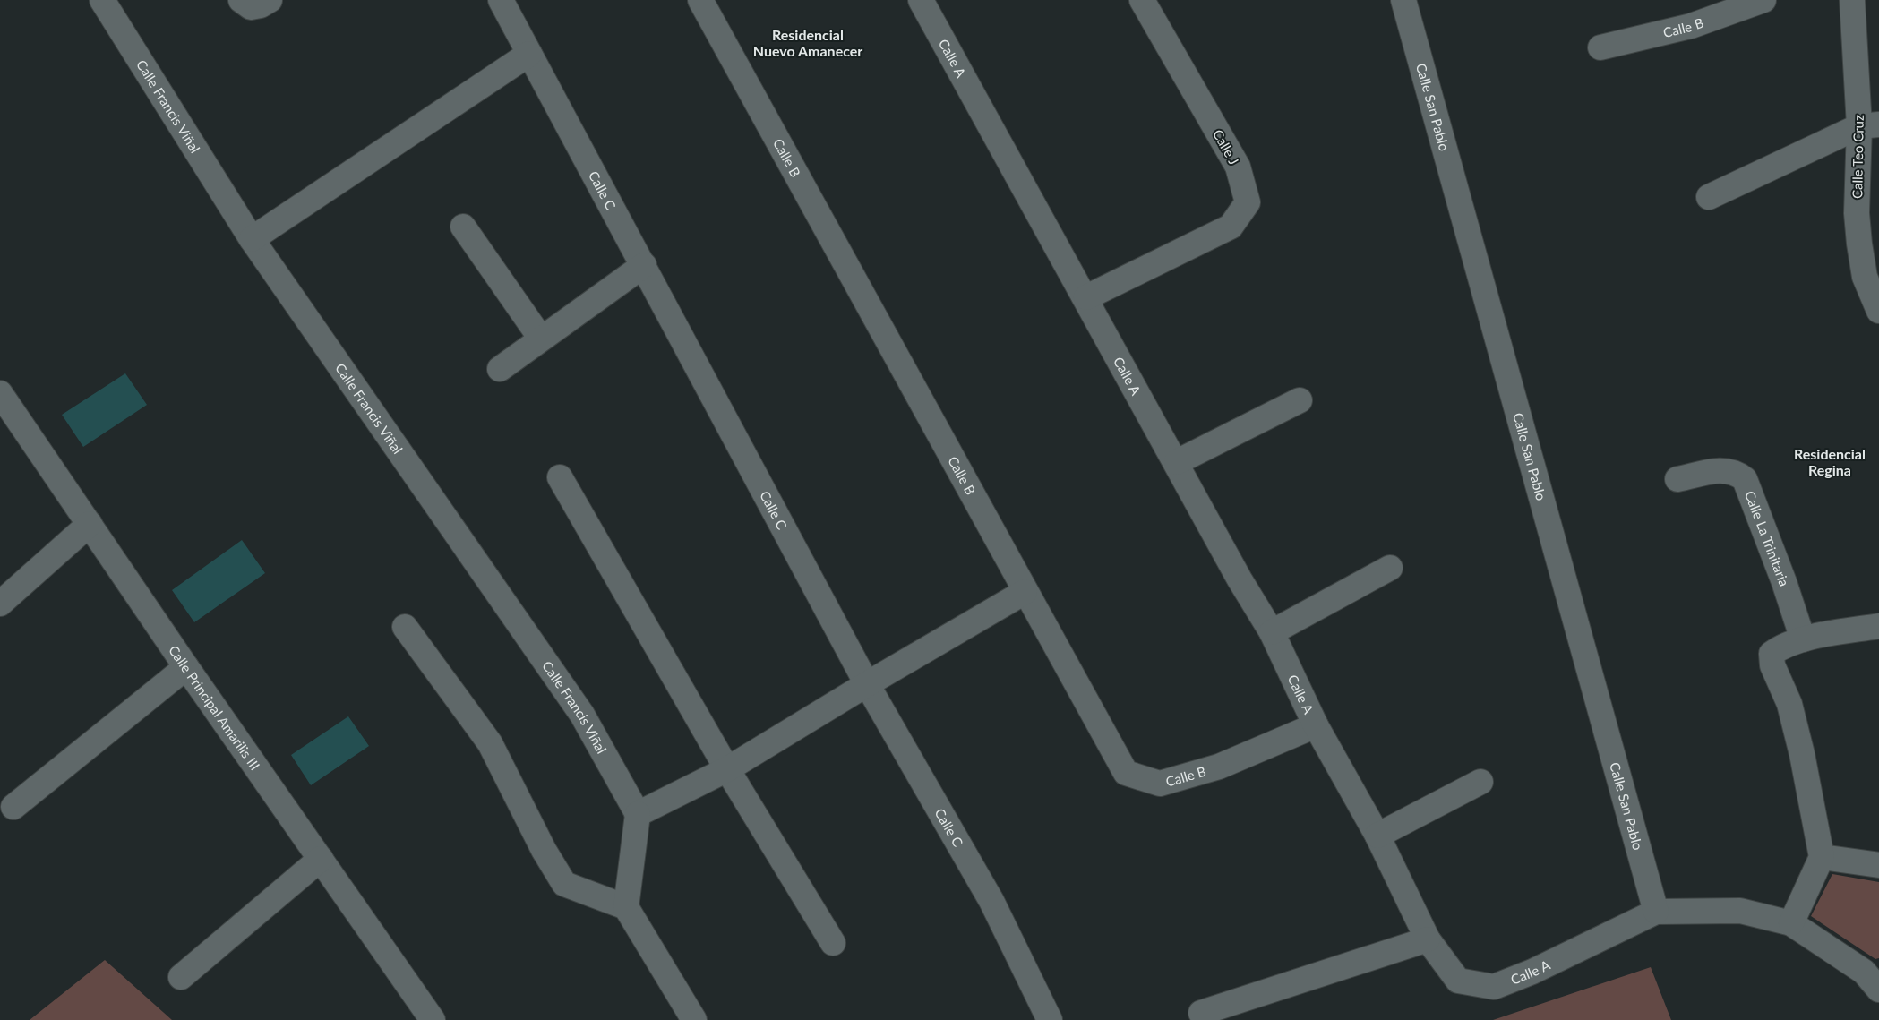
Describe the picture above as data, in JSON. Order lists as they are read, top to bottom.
{
  "streets": {
    "street": [
      "Calle B",
      "Calle A",
      "Calle Francis Viñal",
      "Calle San Pablo",
      "Calle J",
      "Calle Teo Cruz",
      "Calle C",
      "Calle La Trinitaria",
      "Calle Principal Amarilis III"
    ]
  },
  "crossings": [
    ["Calle B", "Calle A"],
    ["Calle A", "Calle San Pablo"],
    ["Calle A", "Calle J"]
  ],
  "districts": ["Residencial Nuevo Amanecer", "Residencial Regina"]
}
